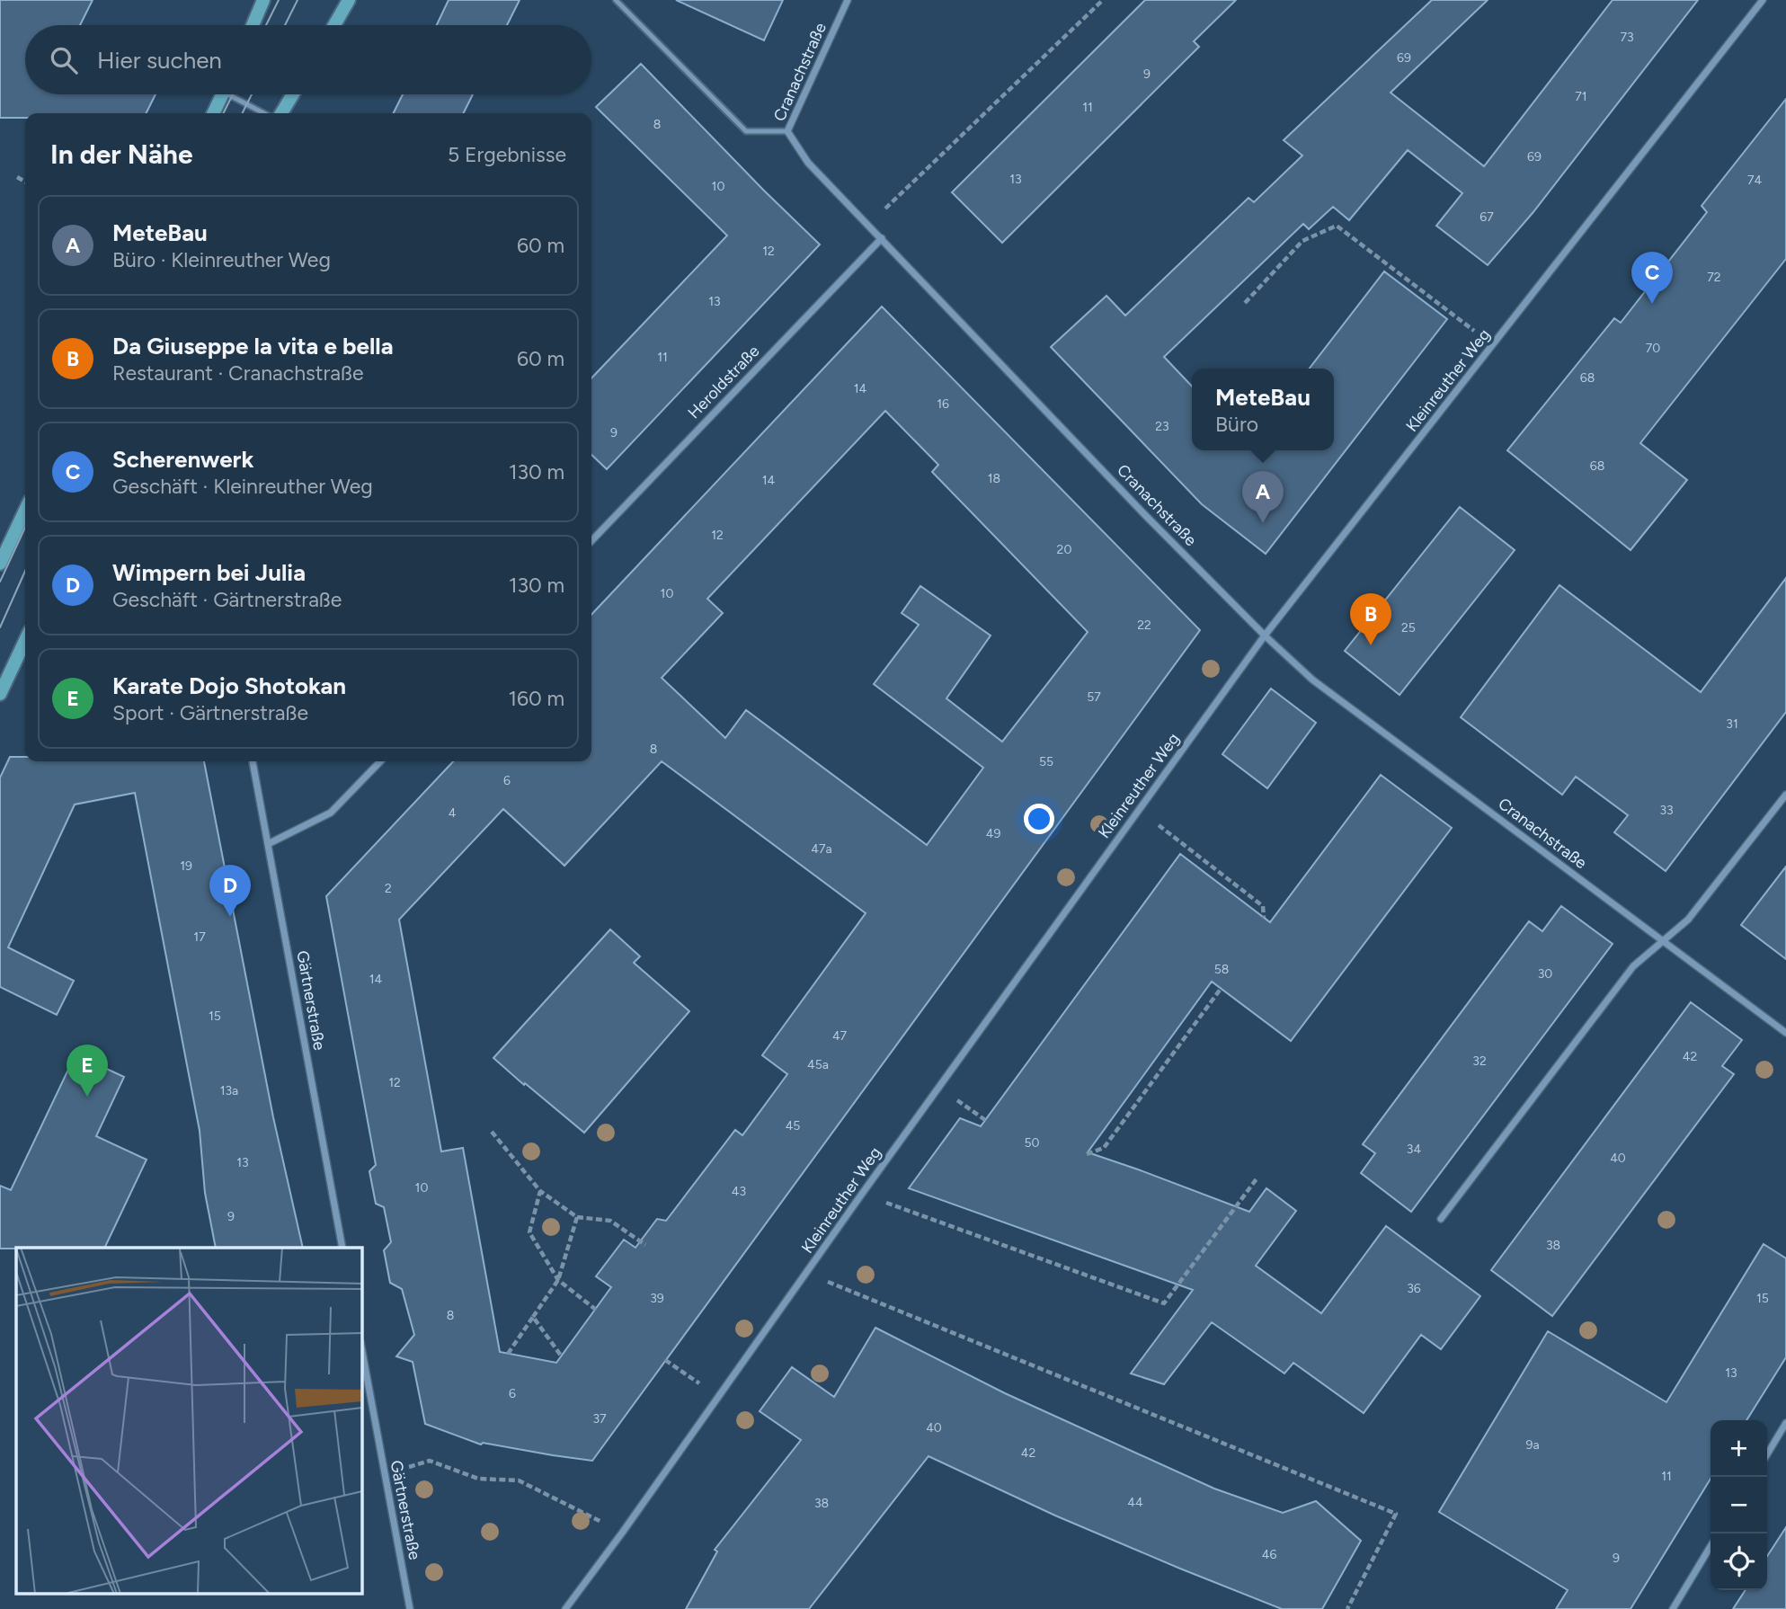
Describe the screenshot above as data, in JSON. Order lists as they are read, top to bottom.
{
  "streets": {
    "street": [
      "Cranachstraße",
      "Kleinreuther Weg",
      "Heroldstraße",
      "Gärtnerstraße"
    ]
  },
  "crossings": [
    ["Cranachstraße", "Kleinreuther Weg"],
    ["Cranachstraße", "Heroldstraße"]
  ],
  "house_numbers": [
    "73",
    "69",
    "9",
    "71",
    "11",
    "8",
    "69",
    "13",
    "74",
    "10",
    "67",
    "12",
    "72",
    "13",
    "70",
    "11",
    "68",
    "14",
    "16",
    "23",
    "9",
    "68",
    "18",
    "14",
    "12",
    "20",
    "10",
    "22",
    "25",
    "57",
    "31",
    "8",
    "55",
    "6",
    "33",
    "4",
    "49",
    "47a",
    "19",
    "2",
    "17",
    "58",
    "30",
    "14",
    "15",
    "47",
    "42",
    "32",
    "45a",
    "12",
    "13a",
    "45",
    "50",
    "34",
    "40",
    "13",
    "10",
    "43",
    "9",
    "38",
    "36",
    "39",
    "15",
    "8",
    "13",
    "6",
    "37",
    "40",
    "9a",
    "42",
    "11",
    "44",
    "38",
    "46",
    "9"
  ],
  "page": {
    "search": "Hier suchen",
    "heading": ["In der Nähe", "5 Ergebnisse"],
    "list": [
      {
        "mark": "A",
        "name": "MeteBau",
        "note": "Büro · Kleinreuther Weg",
        "value": "60 m"
      },
      {
        "mark": "B",
        "name": "Da Giuseppe la vita e bella",
        "note": "Restaurant · Cranachstraße",
        "value": "60 m"
      },
      {
        "mark": "C",
        "name": "Scherenwerk",
        "note": "Geschäft · Kleinreuther Weg",
        "value": "130 m"
      },
      {
        "mark": "D",
        "name": "Wimpern bei Julia",
        "note": "Geschäft · Gärtnerstraße",
        "value": "130 m"
      },
      {
        "mark": "E",
        "name": "Karate Dojo Shotokan",
        "note": "Sport · Gärtnerstraße",
        "value": "160 m"
      }
    ],
    "pins": [
      "C",
      "A",
      "B",
      "D",
      "E"
    ],
    "popup": ["MeteBau", "Büro"],
    "map_buttons": ["+", "−"]
  }
}
